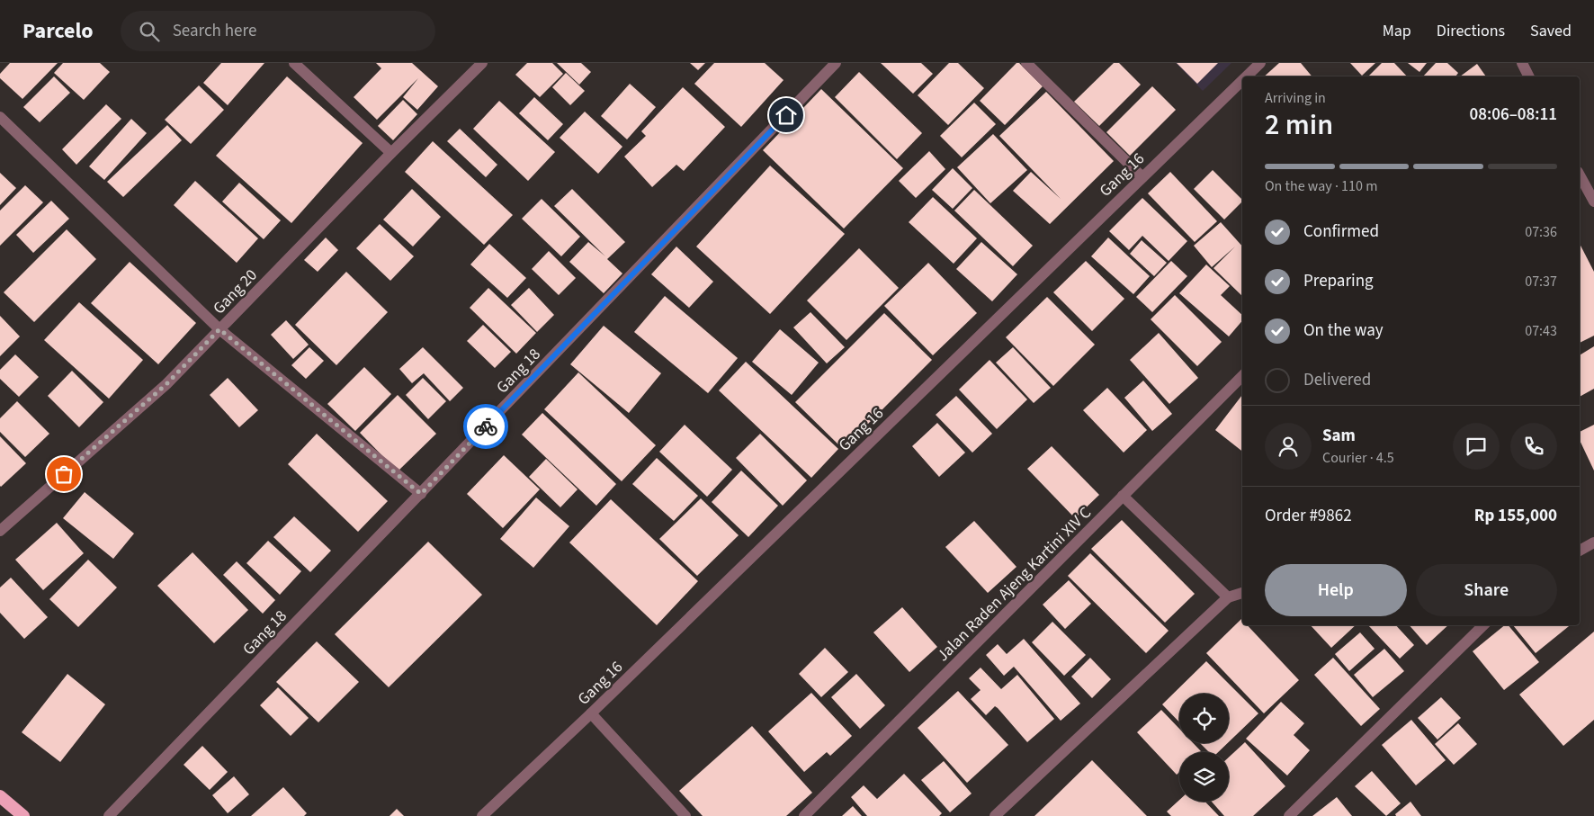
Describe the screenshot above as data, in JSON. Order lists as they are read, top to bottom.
{
  "streets": {
    "street": [
      "Gang 16",
      "Gang 20",
      "Gang 18",
      "Jalan Raden Ajeng Kartini XIV C"
    ]
  },
  "page": {
    "header": "Parcelo",
    "search": "Search here",
    "nav": ["Map", "Directions", "Saved"],
    "heading": ["2 min", "Arriving in", "08:06–08:11"],
    "panel": [
      "Sam",
      "Courier · 4.5",
      "Order #9862",
      "Rp 155,000"
    ],
    "bar": "On the way · 110 m",
    "list": [
      ["Confirmed", "07:36"],
      ["Preparing", "07:37"],
      ["On the way", "07:43"],
      "Delivered"
    ],
    "buttons": ["Help", "Share"]
  }
}
